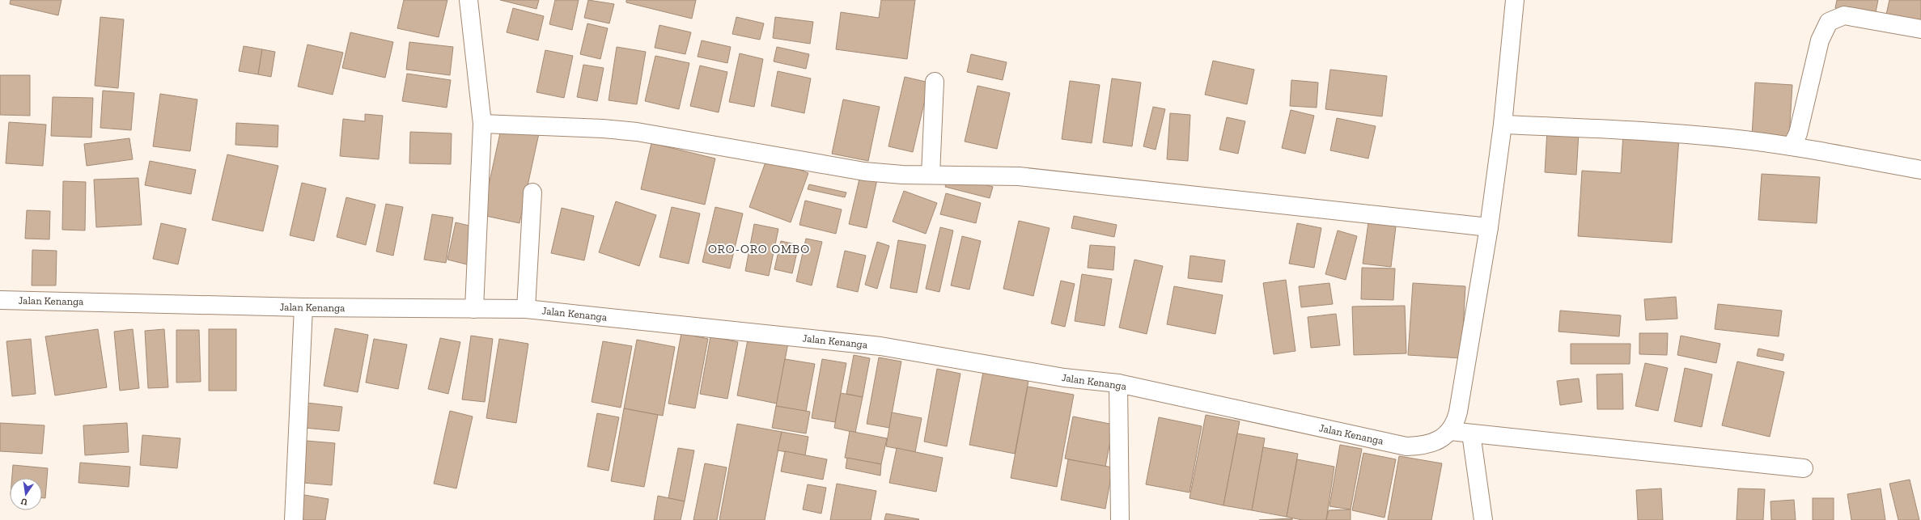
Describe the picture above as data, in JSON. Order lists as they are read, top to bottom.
{
  "streets": {
    "street": ["Jalan Kenanga"]
  },
  "districts": ["ORO-ORO OMBO"],
  "north": "bottom"
}
